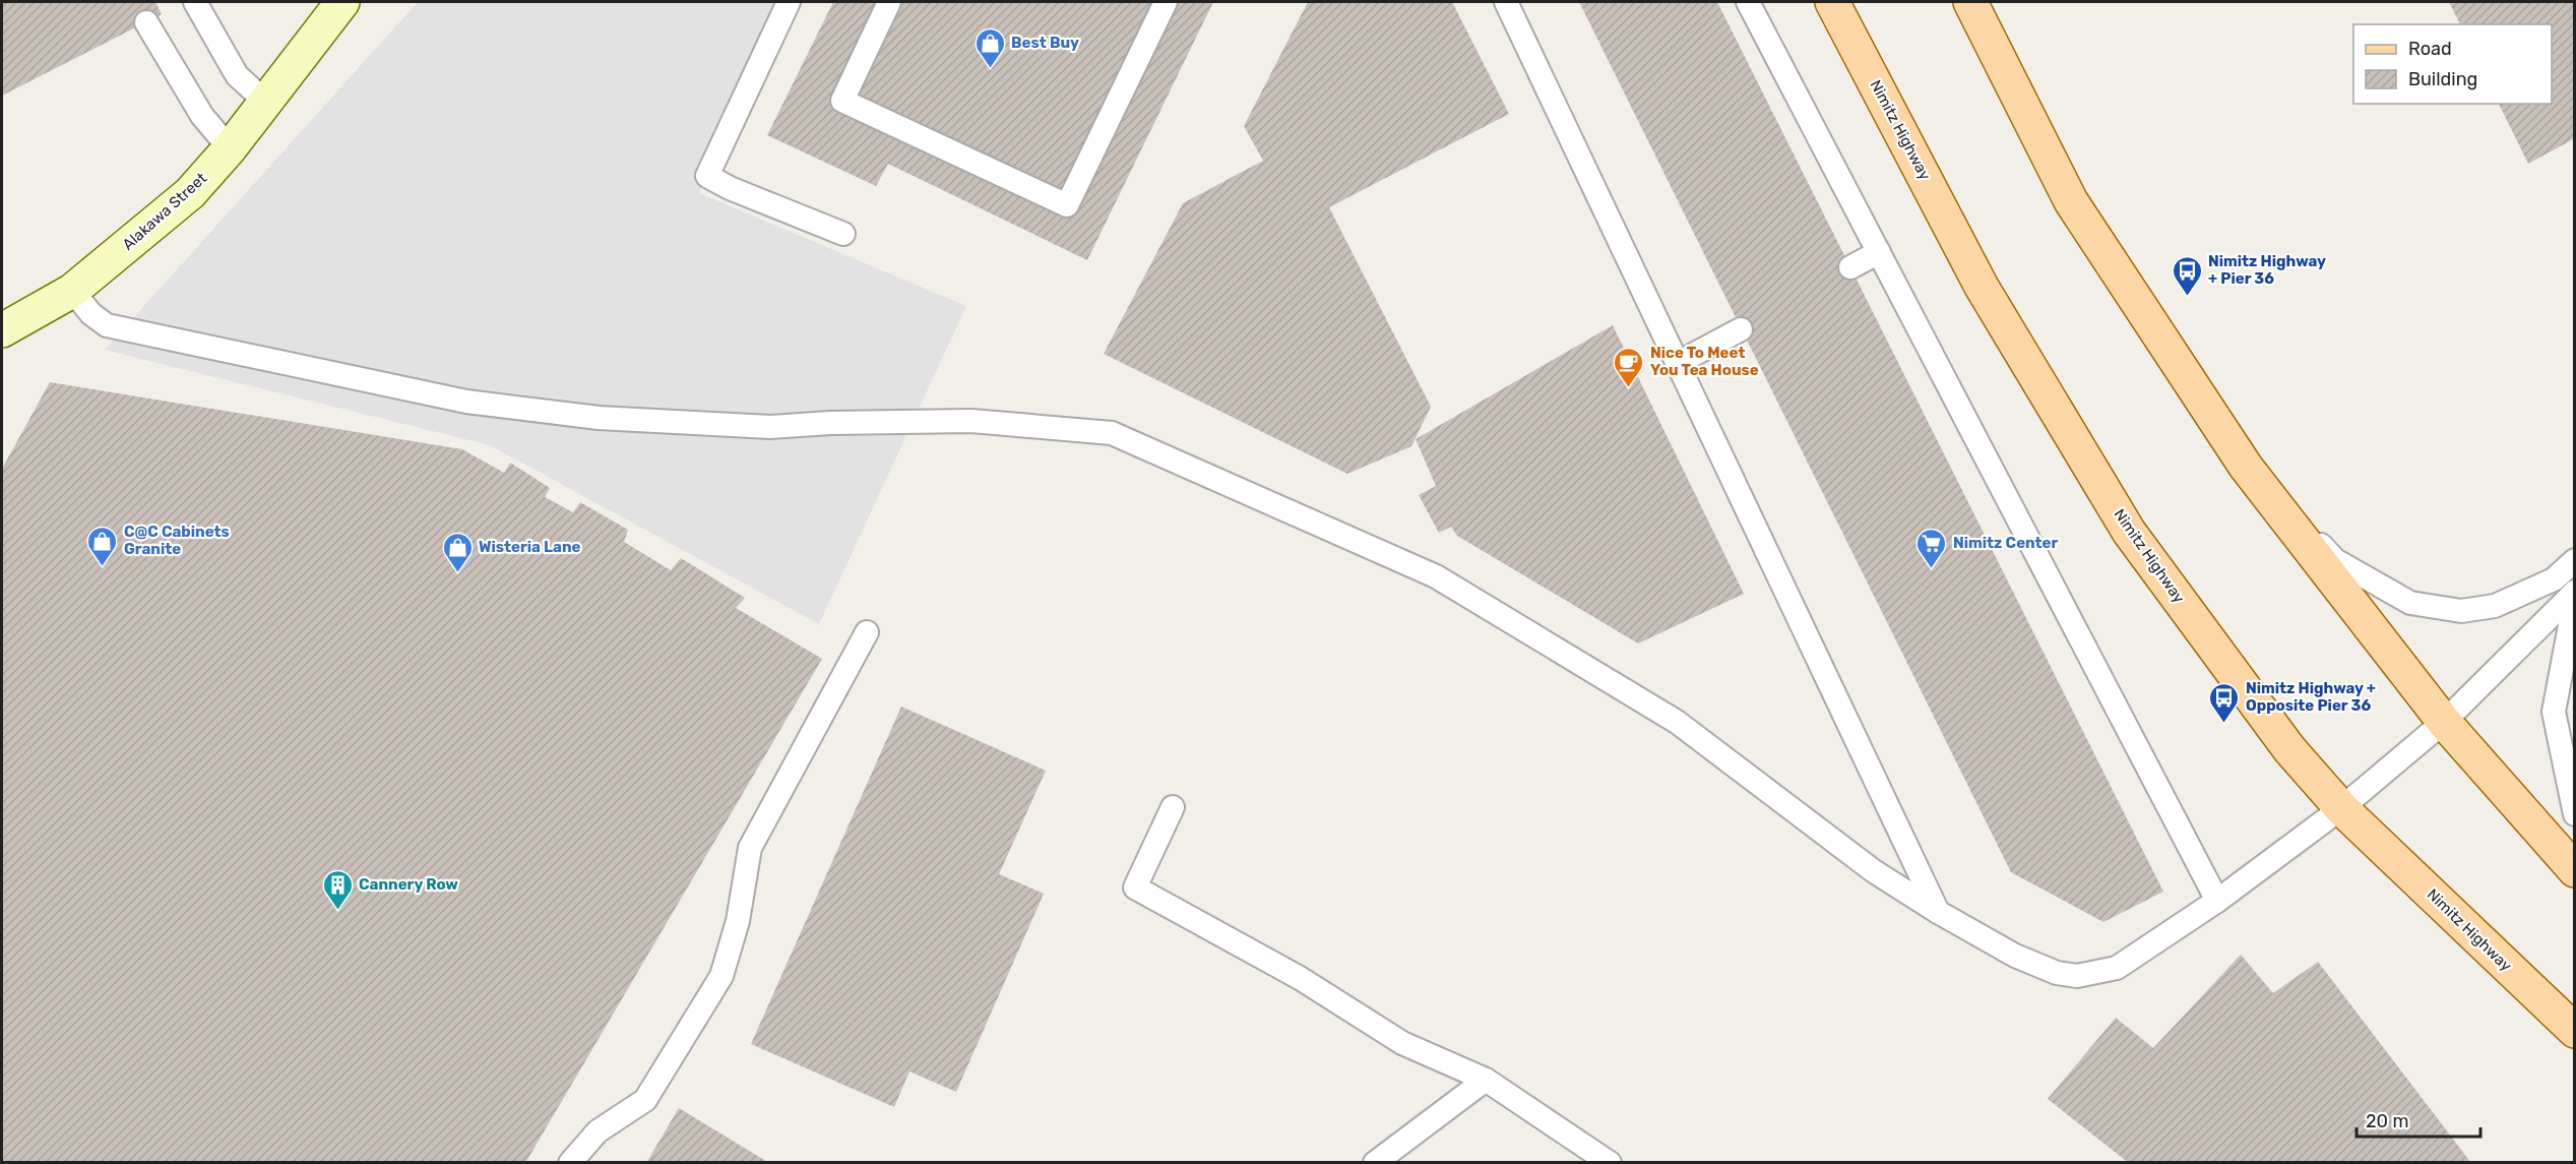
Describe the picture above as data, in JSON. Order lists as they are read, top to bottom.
{
  "streets": {
    "main road": ["Nimitz Highway", "Alakawa Street"]
  },
  "places": {
    "shop": ["Best Buy", "C@C Cabinets Granite", "Wisteria Lane"],
    "bus stop": ["Nimitz Highway + Pier 36", "Nimitz Highway + Opposite Pier 36"],
    "cafe": ["Nice To Meet You Tea House"],
    "supermarket": ["Nimitz Center"],
    "building": ["Cannery Row"]
  },
  "legend": ["Road", "Building"],
  "scale_bar": "20 m"
}
